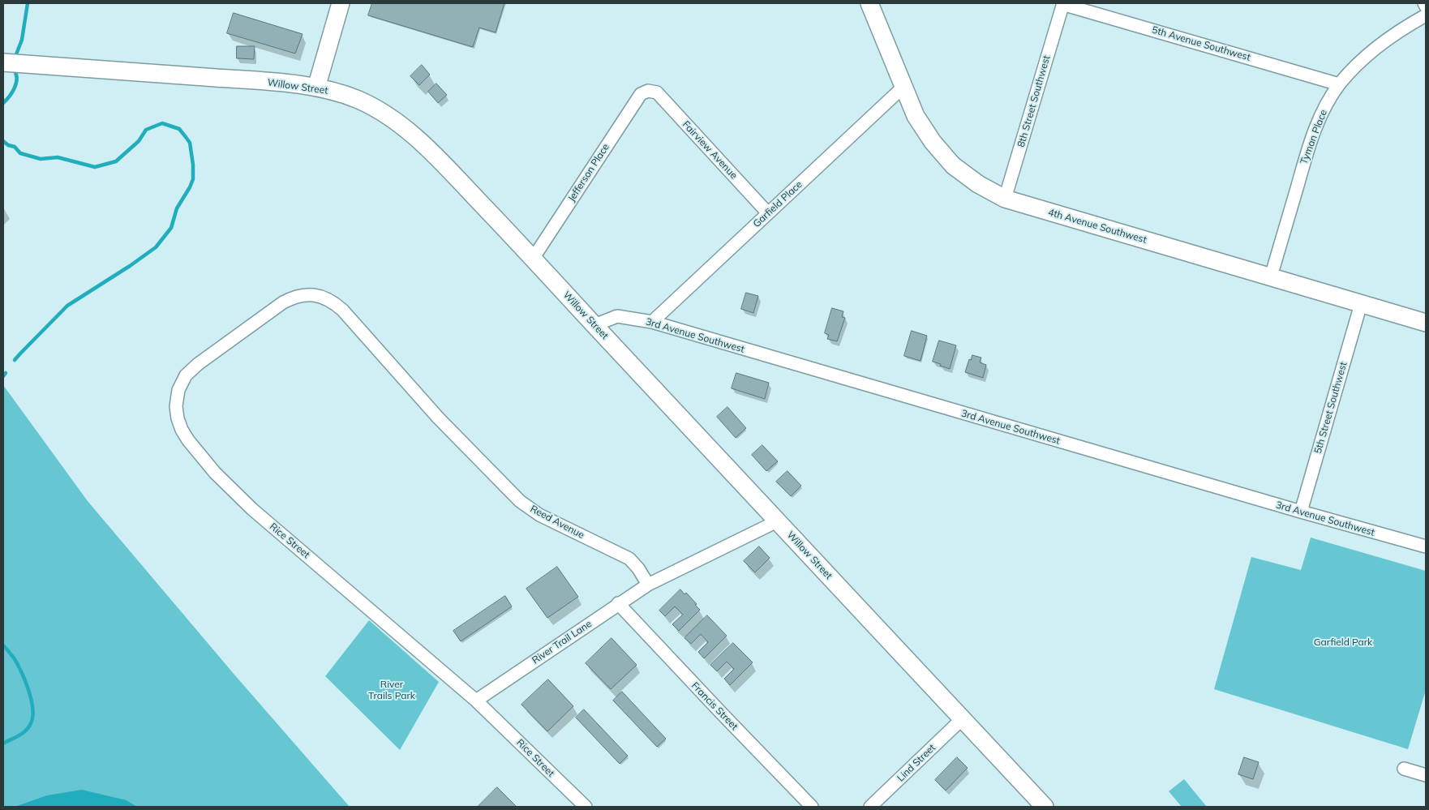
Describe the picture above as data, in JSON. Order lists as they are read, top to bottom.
{
  "streets": {
    "street": [
      "5th Avenue Southwest",
      "Willow Street",
      "8th Street Southwest",
      "Tyman Place",
      "Fairview Avenue",
      "Jefferson Place",
      "Garfield Place",
      "4th Avenue Southwest",
      "3rd Avenue Southwest",
      "5th Street Southwest",
      "Reed Avenue",
      "Rice Street",
      "River Trail Lane",
      "Francis Street",
      "Lind Street"
    ]
  },
  "crossings": [
    ["5th Avenue Southwest", "8th Street Southwest"],
    ["5th Avenue Southwest", "Tyman Place"],
    ["Willow Street", "Jefferson Place"],
    ["Willow Street", "3rd Avenue Southwest"],
    ["Willow Street", "Lind Street"],
    ["8th Street Southwest", "4th Avenue Southwest"],
    ["Tyman Place", "4th Avenue Southwest"],
    ["Fairview Avenue", "Jefferson Place"],
    ["Fairview Avenue", "Garfield Place"],
    ["Garfield Place", "4th Avenue Southwest"],
    ["Garfield Place", "3rd Avenue Southwest"],
    ["4th Avenue Southwest", "5th Street Southwest"],
    ["3rd Avenue Southwest", "5th Street Southwest"],
    ["Reed Avenue", "Rice Street"],
    ["Reed Avenue", "River Trail Lane"],
    ["Rice Street", "River Trail Lane"],
    ["River Trail Lane", "Francis Street"]
  ],
  "parks": ["Garfield Park", "River Trails Park"]
}
